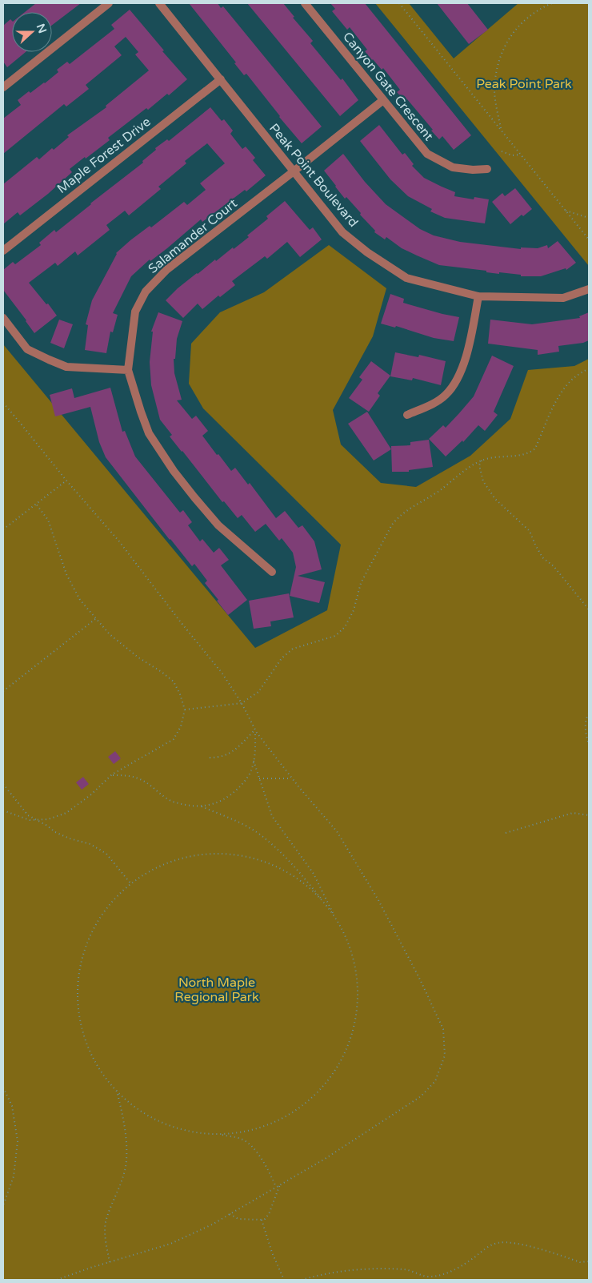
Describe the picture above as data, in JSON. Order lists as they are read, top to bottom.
{
  "streets": {
    "street": [
      "Canyon Gate Crescent",
      "Maple Forest Drive",
      "Peak Point Boulevard",
      "Salamander Court"
    ]
  },
  "crossings": [
    ["Canyon Gate Crescent", "Salamander Court"],
    ["Maple Forest Drive", "Peak Point Boulevard"],
    ["Peak Point Boulevard", "Salamander Court"]
  ],
  "parks": ["Peak Point Park", "North Maple Regional Park"],
  "north": "right"
}
